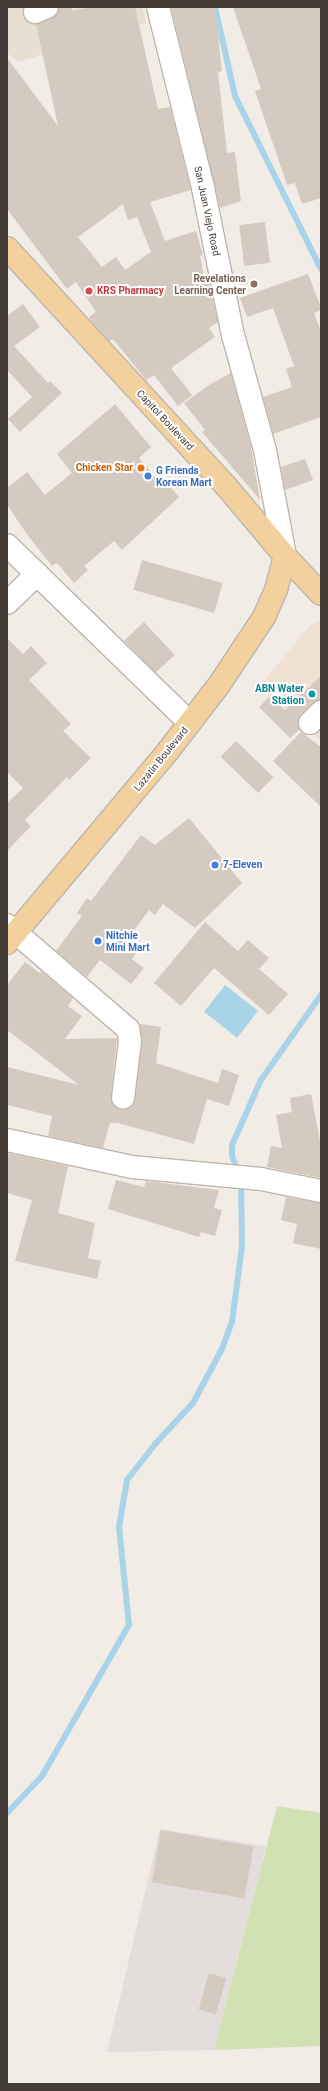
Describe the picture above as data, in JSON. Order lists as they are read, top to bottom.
{
  "streets": {
    "main road": ["Capitol Boulevard", "Lazatin Boulevard"],
    "street": ["San Juan Viejo Road"]
  },
  "crossings": [
    ["San Juan Viejo Road", "Capitol Boulevard"],
    ["San Juan Viejo Road", "Lazatin Boulevard"],
    ["Capitol Boulevard", "Lazatin Boulevard"]
  ],
  "places": [
    "Revelations Learning Center",
    "KRS Pharmacy",
    "Chicken Star",
    "G Friends Korean Mart",
    "ABN Water Station",
    "7-Eleven",
    "Nitchie Mini Mart"
  ]
}
